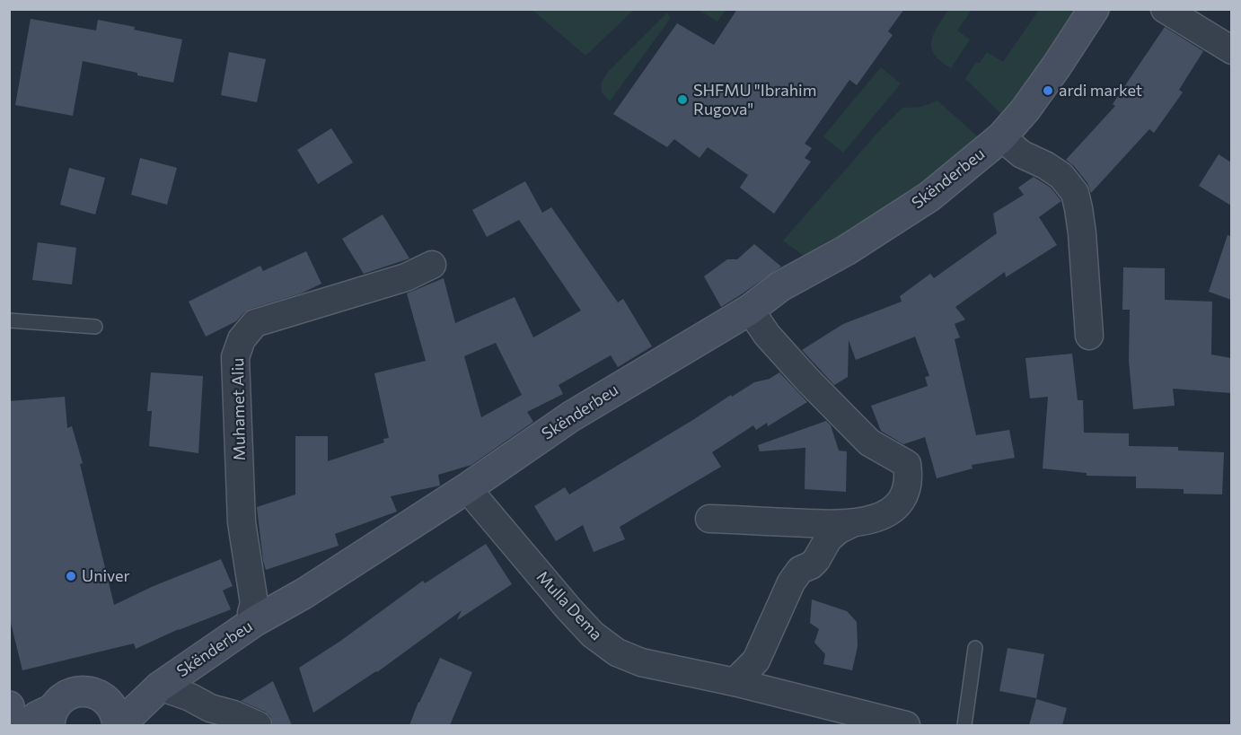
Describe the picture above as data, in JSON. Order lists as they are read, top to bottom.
{
  "streets": {
    "main road": ["Skënderbeu"],
    "street": ["Muhamet Aliu", "Mulla Dema"]
  },
  "crossings": [
    ["Skënderbeu", "Muhamet Aliu"],
    ["Skënderbeu", "Mulla Dema"]
  ],
  "places": ["ardi market", "SHFMU \"Ibrahim Rugova\"", "Univer"]
}
